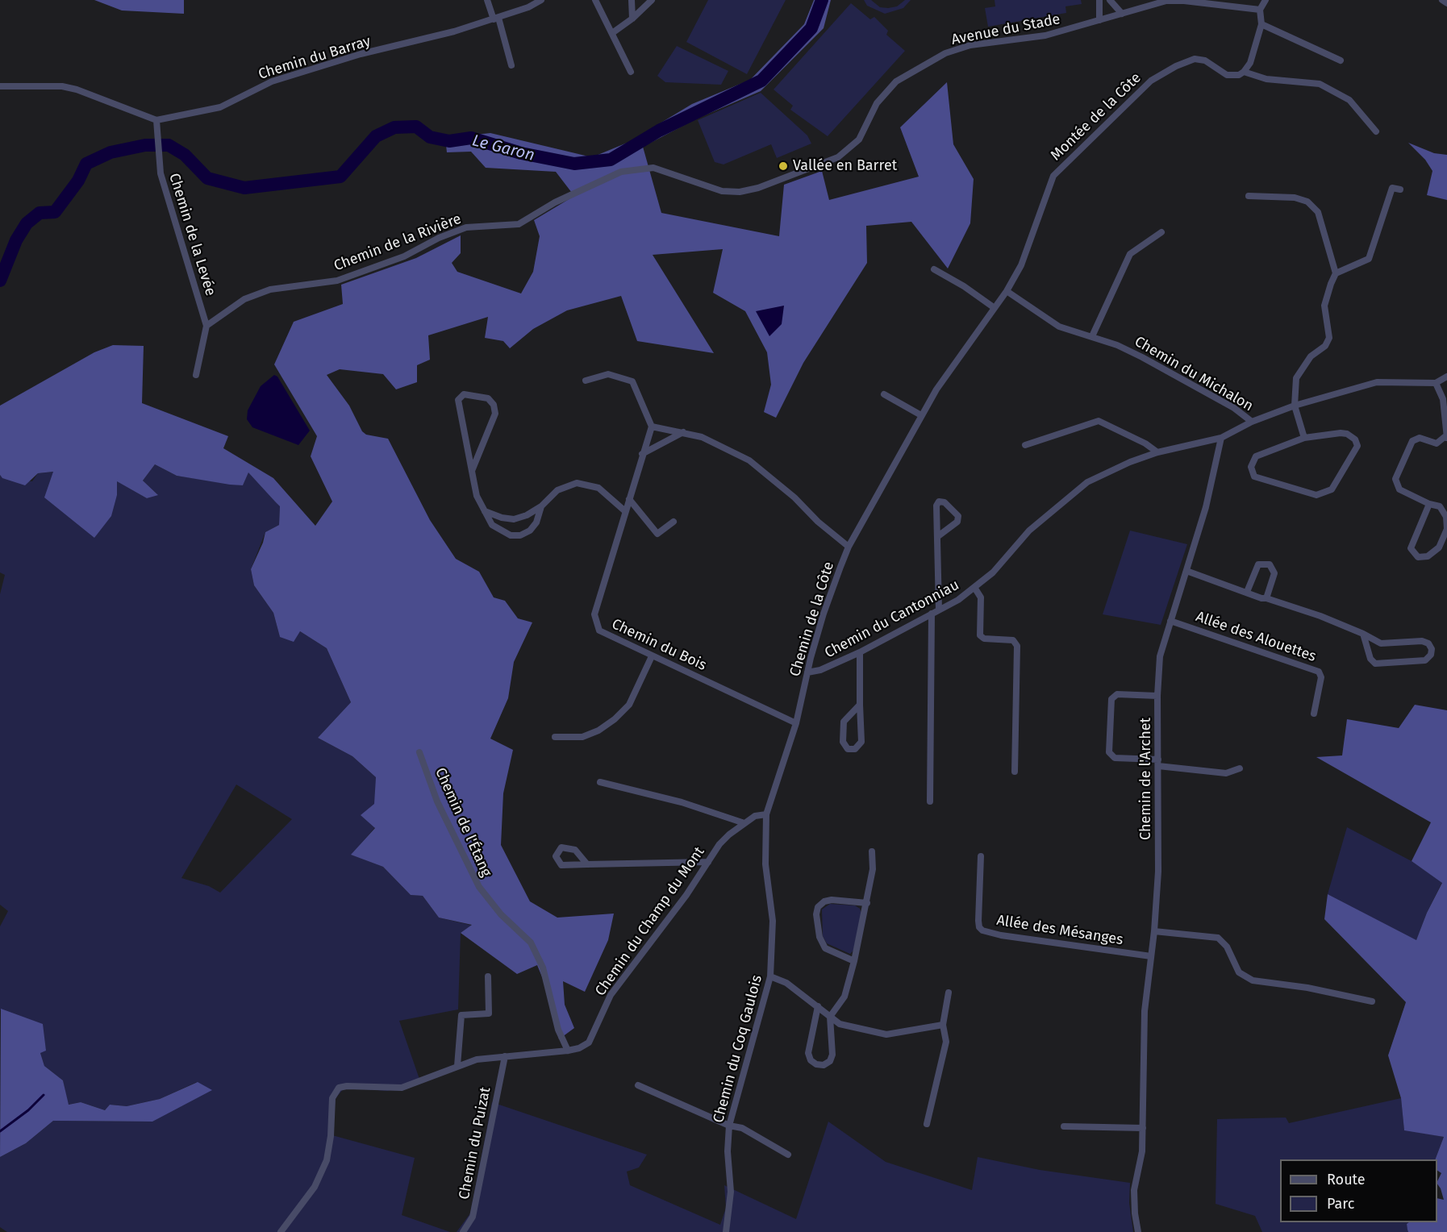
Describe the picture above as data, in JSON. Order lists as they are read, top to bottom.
{
  "streets": {
    "street": [
      "Avenue du Stade",
      "Chemin du Barray",
      "Montée de la Côte",
      "Chemin de la Levée",
      "Chemin de la Rivière",
      "Chemin du Michalon",
      "Chemin de la Côte",
      "Chemin du Cantonniau",
      "Allée des Alouettes",
      "Chemin du Bois",
      "Chemin de l'Archet",
      "Chemin de l'Étang",
      "Chemin du Champ du Mont",
      "Allée des Mésanges",
      "Chemin du Coq Gaulois",
      "Chemin du Puizat"
    ]
  },
  "crossings": [
    ["Avenue du Stade", "Chemin de la Rivière"],
    ["Chemin du Barray", "Chemin de la Levée"],
    ["Montée de la Côte", "Chemin du Michalon"],
    ["Montée de la Côte", "Chemin de la Côte"],
    ["Chemin de la Levée", "Chemin de la Rivière"],
    ["Chemin du Michalon", "Chemin de la Côte"],
    ["Chemin du Michalon", "Chemin du Cantonniau"],
    ["Chemin de la Côte", "Chemin du Cantonniau"],
    ["Chemin de la Côte", "Chemin du Bois"],
    ["Chemin de la Côte", "Chemin du Champ du Mont"],
    ["Chemin de la Côte", "Chemin du Coq Gaulois"],
    ["Chemin du Cantonniau", "Chemin de l'Archet"],
    ["Allée des Alouettes", "Chemin de l'Archet"],
    ["Chemin de l'Archet", "Allée des Mésanges"],
    ["Chemin de l'Étang", "Chemin du Champ du Mont"],
    ["Chemin du Champ du Mont", "Chemin du Coq Gaulois"],
    ["Chemin du Champ du Mont", "Chemin du Puizat"]
  ],
  "water": ["Le Garon"],
  "places": ["Vallée en Barret"],
  "legend": ["Route", "Parc"]
}
